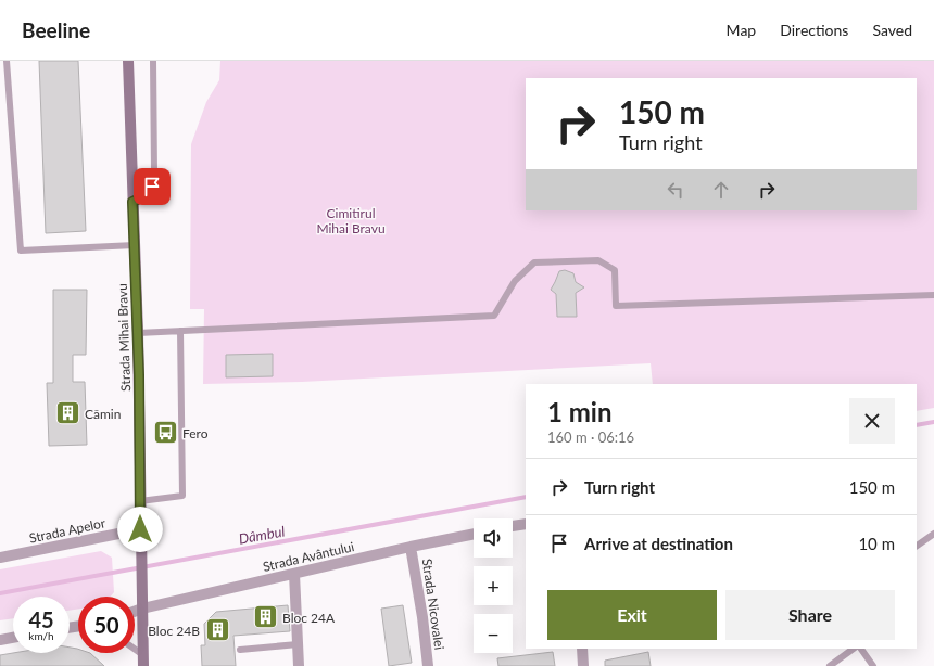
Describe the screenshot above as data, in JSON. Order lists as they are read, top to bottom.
{
  "streets": {
    "main road": ["Strada Mihai Bravu"],
    "street": ["Strada Apelor", "Strada Avântului", "Strada Nicovalei"]
  },
  "crossings": [
    ["Strada Mihai Bravu", "Strada Apelor"],
    ["Strada Mihai Bravu", "Strada Avântului"],
    ["Strada Avântului", "Strada Nicovalei"]
  ],
  "water": ["Dâmbul"],
  "parks": ["Cimitirul Mihai Bravu"],
  "places": {
    "building": ["Cămin", "Bloc 24A", "Bloc 24B"],
    "bus stop": ["Fero"]
  },
  "page": {
    "header": "Beeline",
    "nav": ["Map", "Directions", "Saved"],
    "turn": ["150 m", "Turn right"],
    "heading": ["1 min", "160 m · 06:16"],
    "list": [
      {
        "name": "Turn right",
        "value": "150 m"
      },
      {
        "name": "Arrive at destination",
        "value": "10 m"
      }
    ],
    "map_buttons": ["+", "−"],
    "buttons": ["Exit", "Share"],
    "speed": "45 km/h",
    "limit": "50"
  }
}
